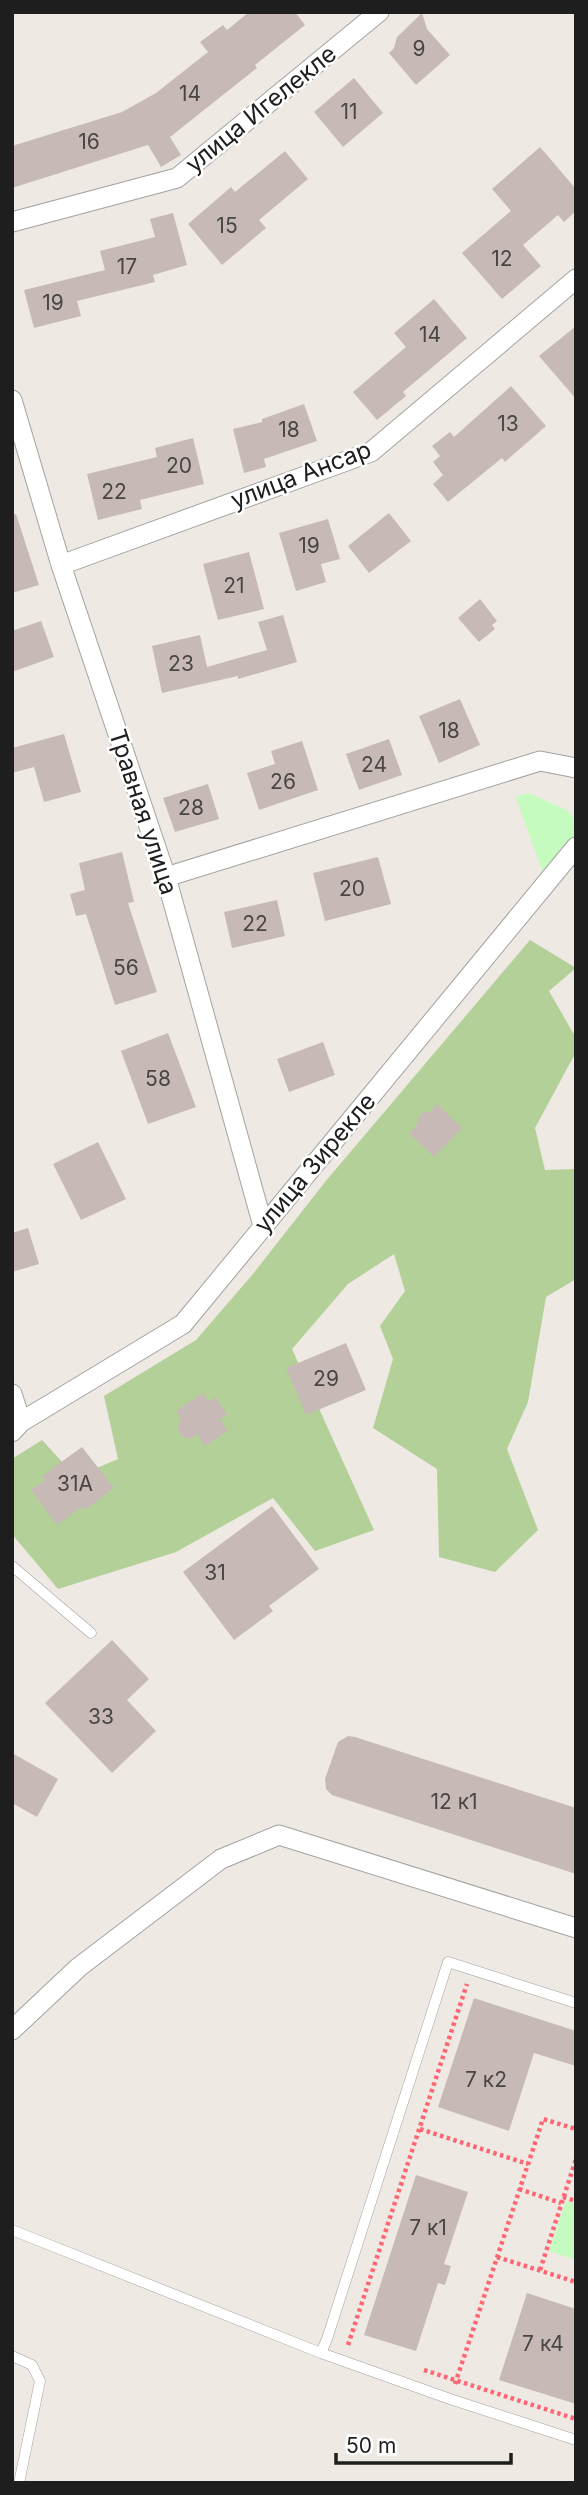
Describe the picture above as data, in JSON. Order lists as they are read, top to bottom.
{
  "streets": {
    "street": [
      "улица Игелекле",
      "улица Ансар",
      "Травная улица",
      "улица Зирекле"
    ]
  },
  "crossings": [
    ["улица Ансар", "Травная улица"],
    ["Травная улица", "улица Зирекле"]
  ],
  "house_numbers": [
    "9",
    "14",
    "11",
    "16",
    "15",
    "12",
    "17",
    "19",
    "14",
    "13",
    "18",
    "20",
    "22",
    "19",
    "21",
    "23",
    "18",
    "24",
    "26",
    "28",
    "20",
    "22",
    "56",
    "58",
    "29",
    "31А",
    "31",
    "33",
    "12 к1",
    "7 к2",
    "7 к1",
    "7 к4"
  ],
  "scale_bar": "50 m"
}
